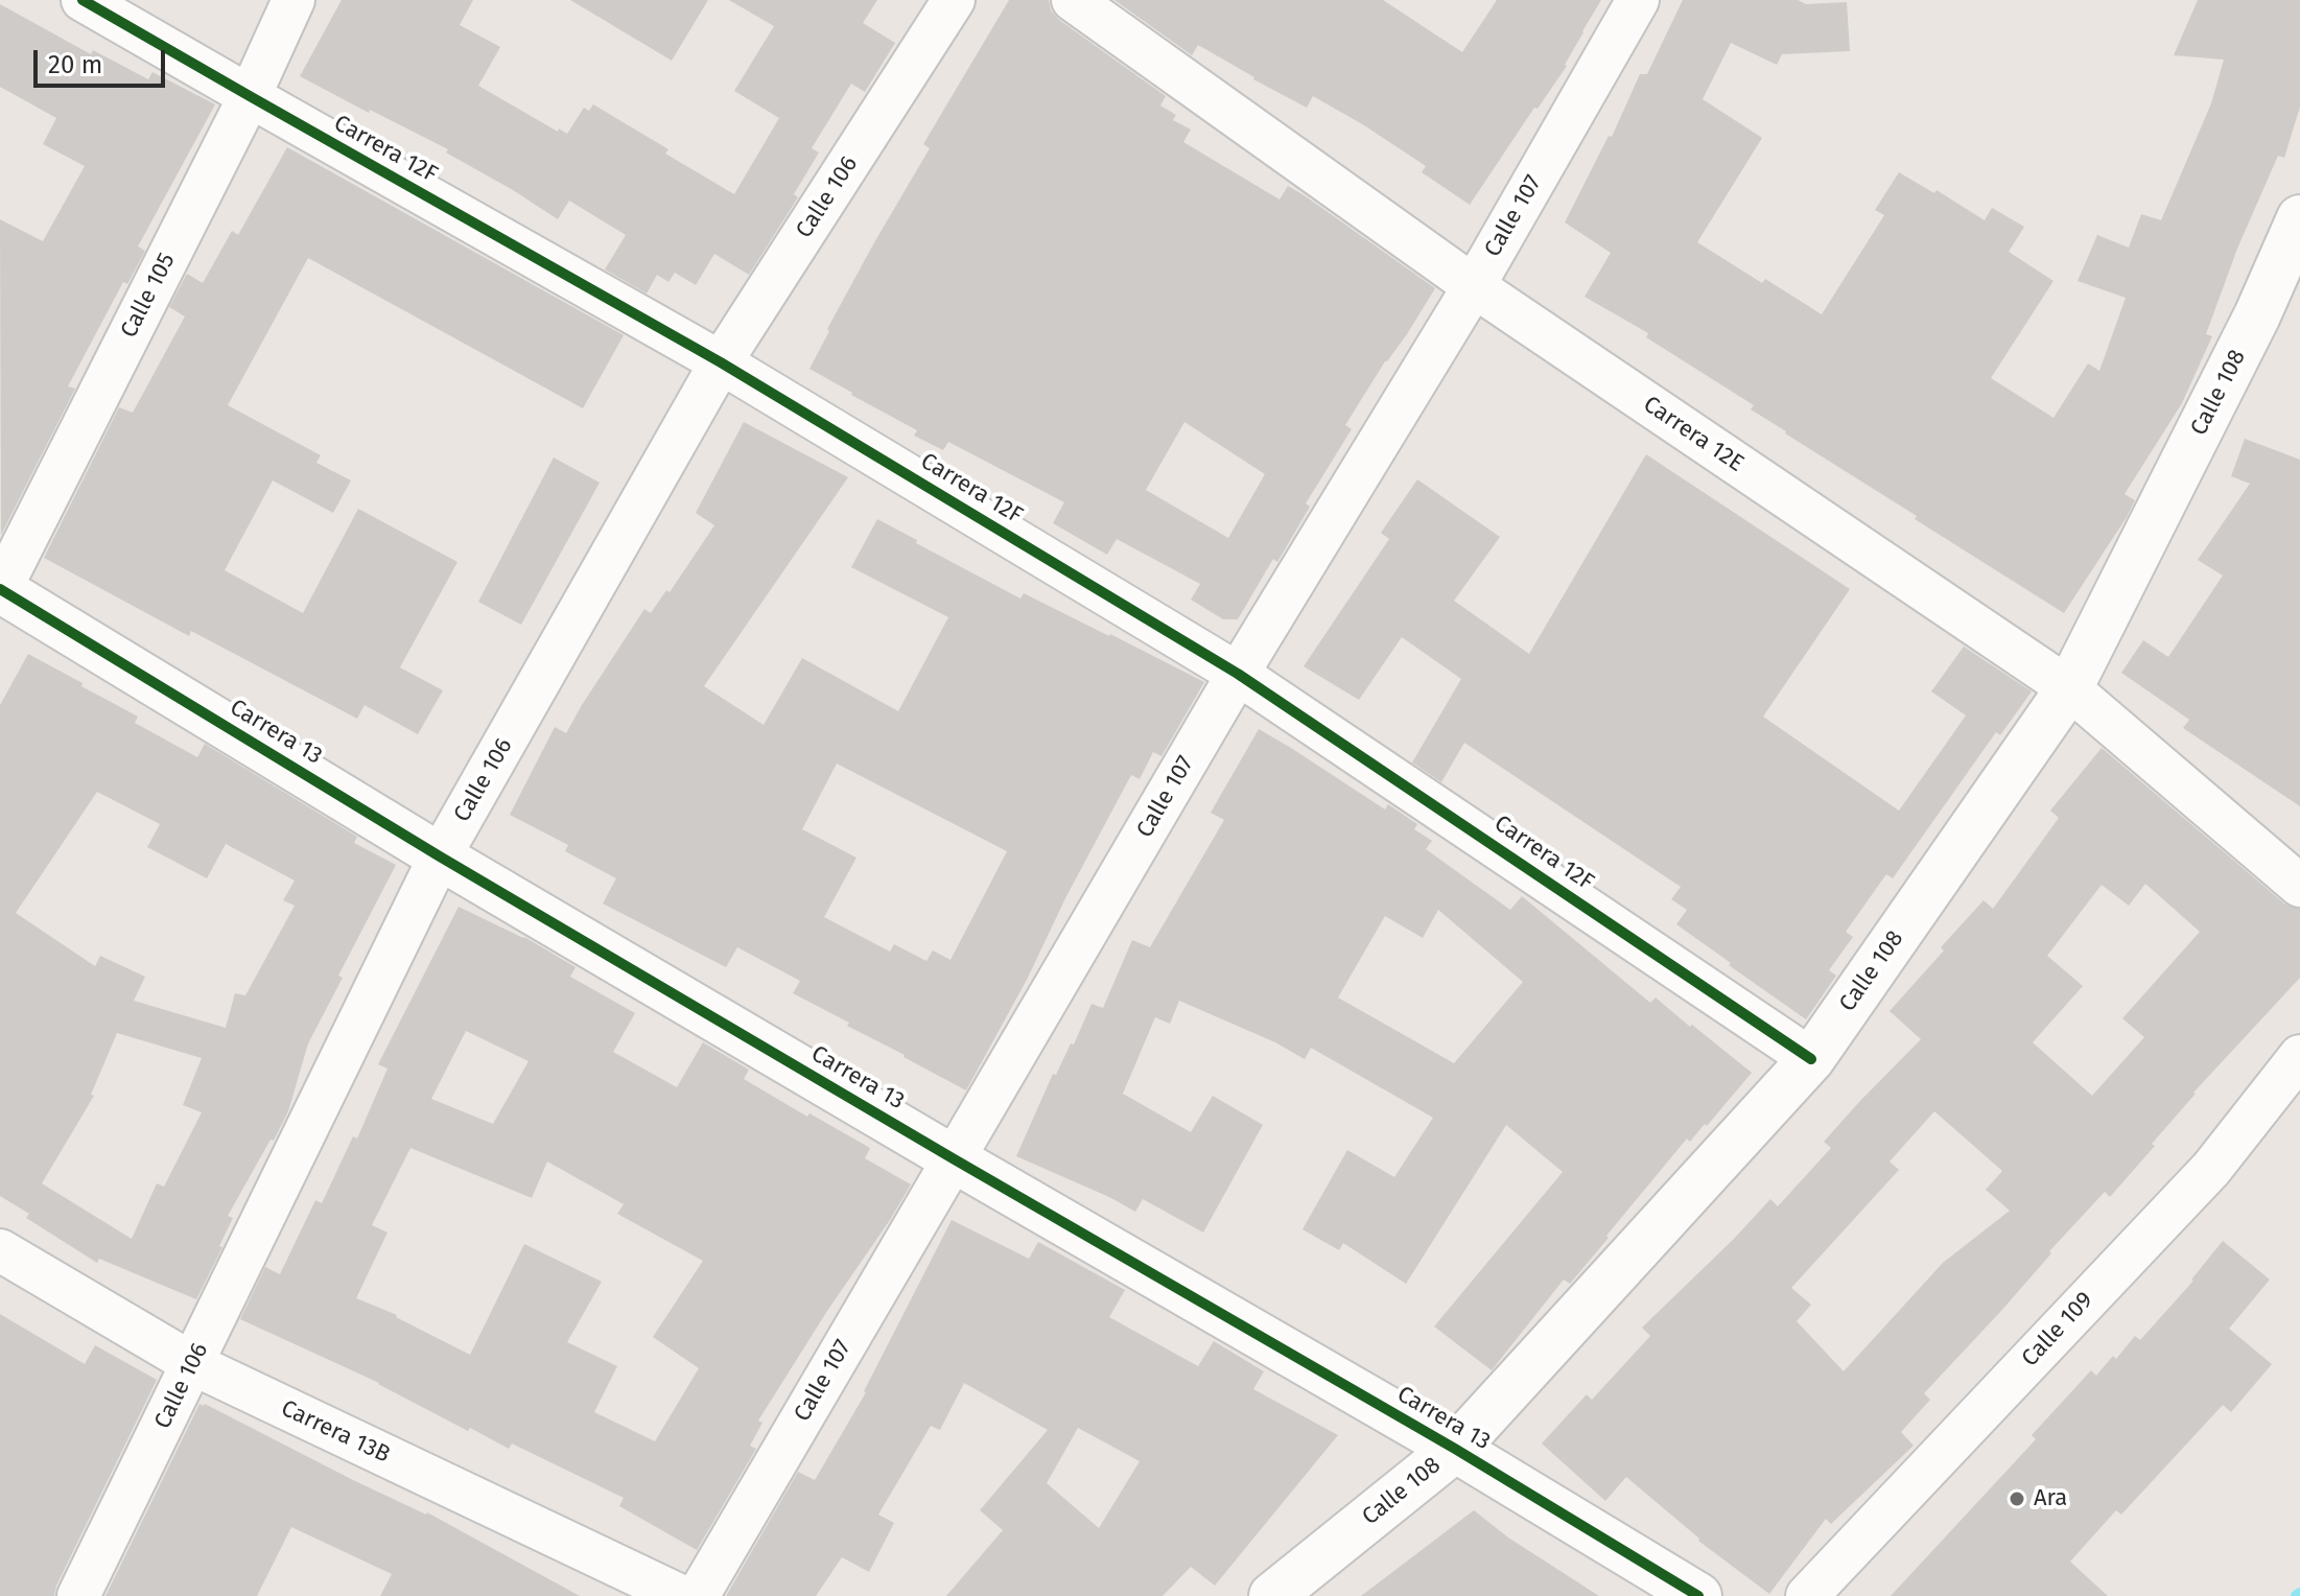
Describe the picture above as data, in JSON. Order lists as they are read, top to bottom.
{
  "streets": {
    "street": [
      "Carrera 12F",
      "Calle 106",
      "Calle 107",
      "Calle 105",
      "Calle 108",
      "Carrera 12E",
      "Carrera 13",
      "Calle 109",
      "Carrera 13B"
    ]
  },
  "crossings": [
    ["Carrera 12F", "Calle 106"],
    ["Carrera 12F", "Calle 107"],
    ["Carrera 12F", "Calle 105"],
    ["Carrera 12F", "Calle 108"],
    ["Calle 106", "Carrera 13"],
    ["Calle 106", "Carrera 13B"],
    ["Calle 107", "Carrera 12E"],
    ["Calle 107", "Carrera 13"],
    ["Calle 105", "Carrera 13"],
    ["Calle 108", "Carrera 12E"],
    ["Calle 108", "Carrera 13"]
  ],
  "places": ["Ara"],
  "scale_bar": "20 m"
}
